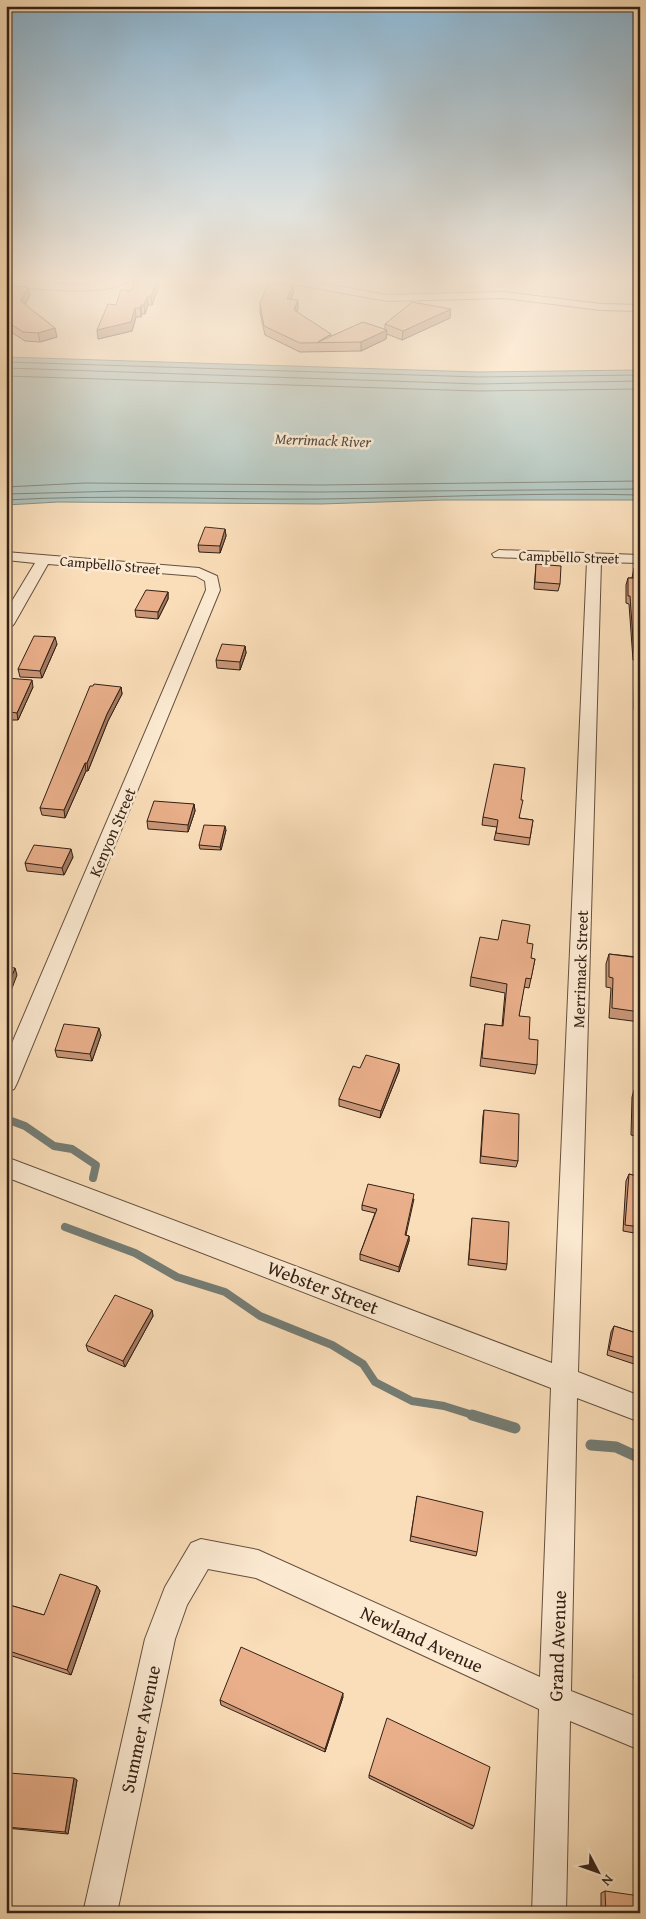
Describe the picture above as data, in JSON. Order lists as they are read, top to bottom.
{
  "streets": {
    "street": [
      "Campbello Street",
      "Kenyon Street",
      "Merrimack Street",
      "Webster Street",
      "Newland Avenue",
      "Grand Avenue",
      "Summer Avenue"
    ]
  },
  "crossings": [
    ["Campbello Street", "Kenyon Street"],
    ["Campbello Street", "Merrimack Street"],
    ["Merrimack Street", "Webster Street"],
    ["Merrimack Street", "Grand Avenue"],
    ["Webster Street", "Grand Avenue"],
    ["Newland Avenue", "Grand Avenue"],
    ["Newland Avenue", "Summer Avenue"]
  ],
  "water": ["Merrimack River"],
  "north": "bottom right"
}
